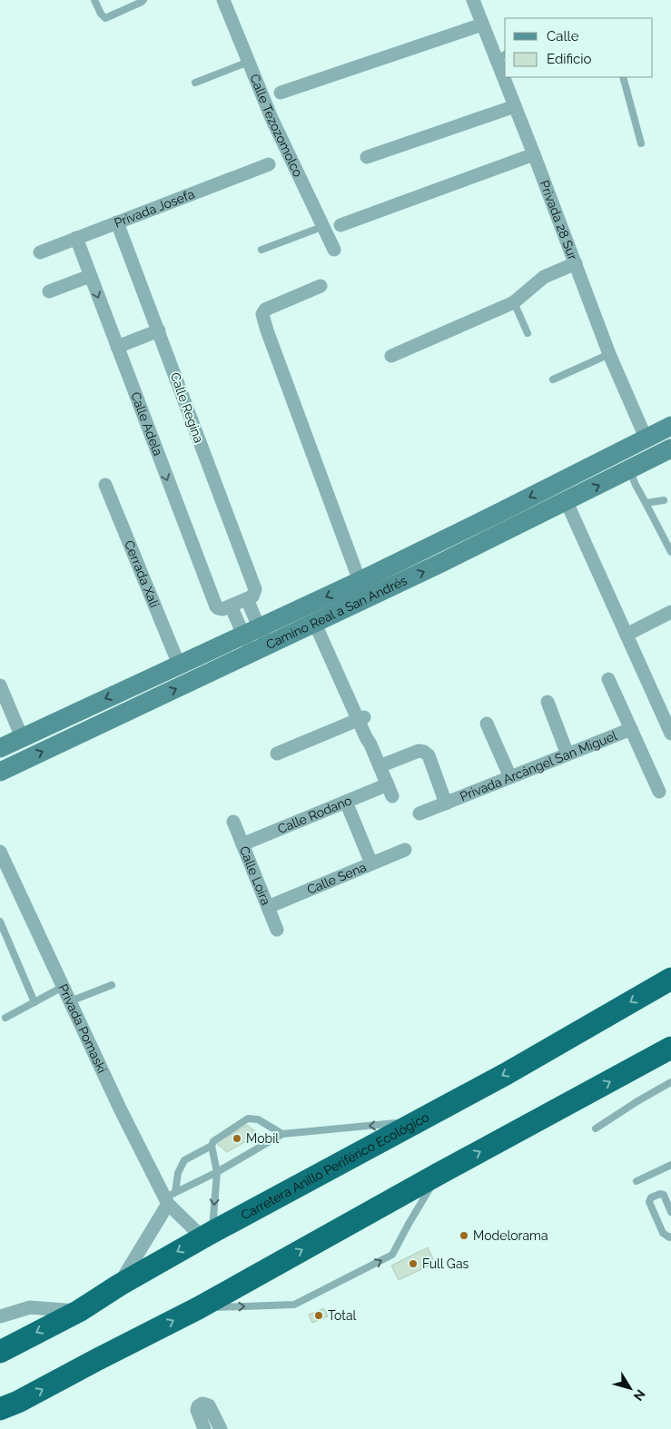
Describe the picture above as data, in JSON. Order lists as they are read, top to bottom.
{
  "streets": {
    "highway": ["Carretera Anillo Periférico Ecológico"],
    "main road": ["Camino Real a San Andrés"],
    "street": [
      "Calle Tezozomolco",
      "Privada Josefa",
      "Privada 28 Sur",
      "Calle Regina",
      "Calle Adela",
      "Cerrada Xali",
      "Privada Arcángel San Miguel",
      "Calle Rodano",
      "Calle Loira",
      "Calle Sena",
      "Privada Pomaski"
    ]
  },
  "crossings": [
    ["Privada Josefa", "Calle Regina"],
    ["Privada Josefa", "Calle Adela"],
    ["Privada 28 Sur", "Camino Real a San Andrés"],
    ["Calle Regina", "Calle Adela"],
    ["Calle Regina", "Camino Real a San Andrés"],
    ["Calle Adela", "Camino Real a San Andrés"],
    ["Cerrada Xali", "Camino Real a San Andrés"],
    ["Privada Arcángel San Miguel", "Calle Rodano"],
    ["Calle Rodano", "Calle Loira"],
    ["Calle Loira", "Calle Sena"],
    ["Privada Pomaski", "Carretera Anillo Periférico Ecológico"]
  ],
  "one_way": ["Calle Adela"],
  "places": [
    "Mobil",
    "Modelorama",
    "Full Gas",
    "Total"
  ],
  "legend": ["Calle", "Edificio"],
  "north": "bottom right"
}
